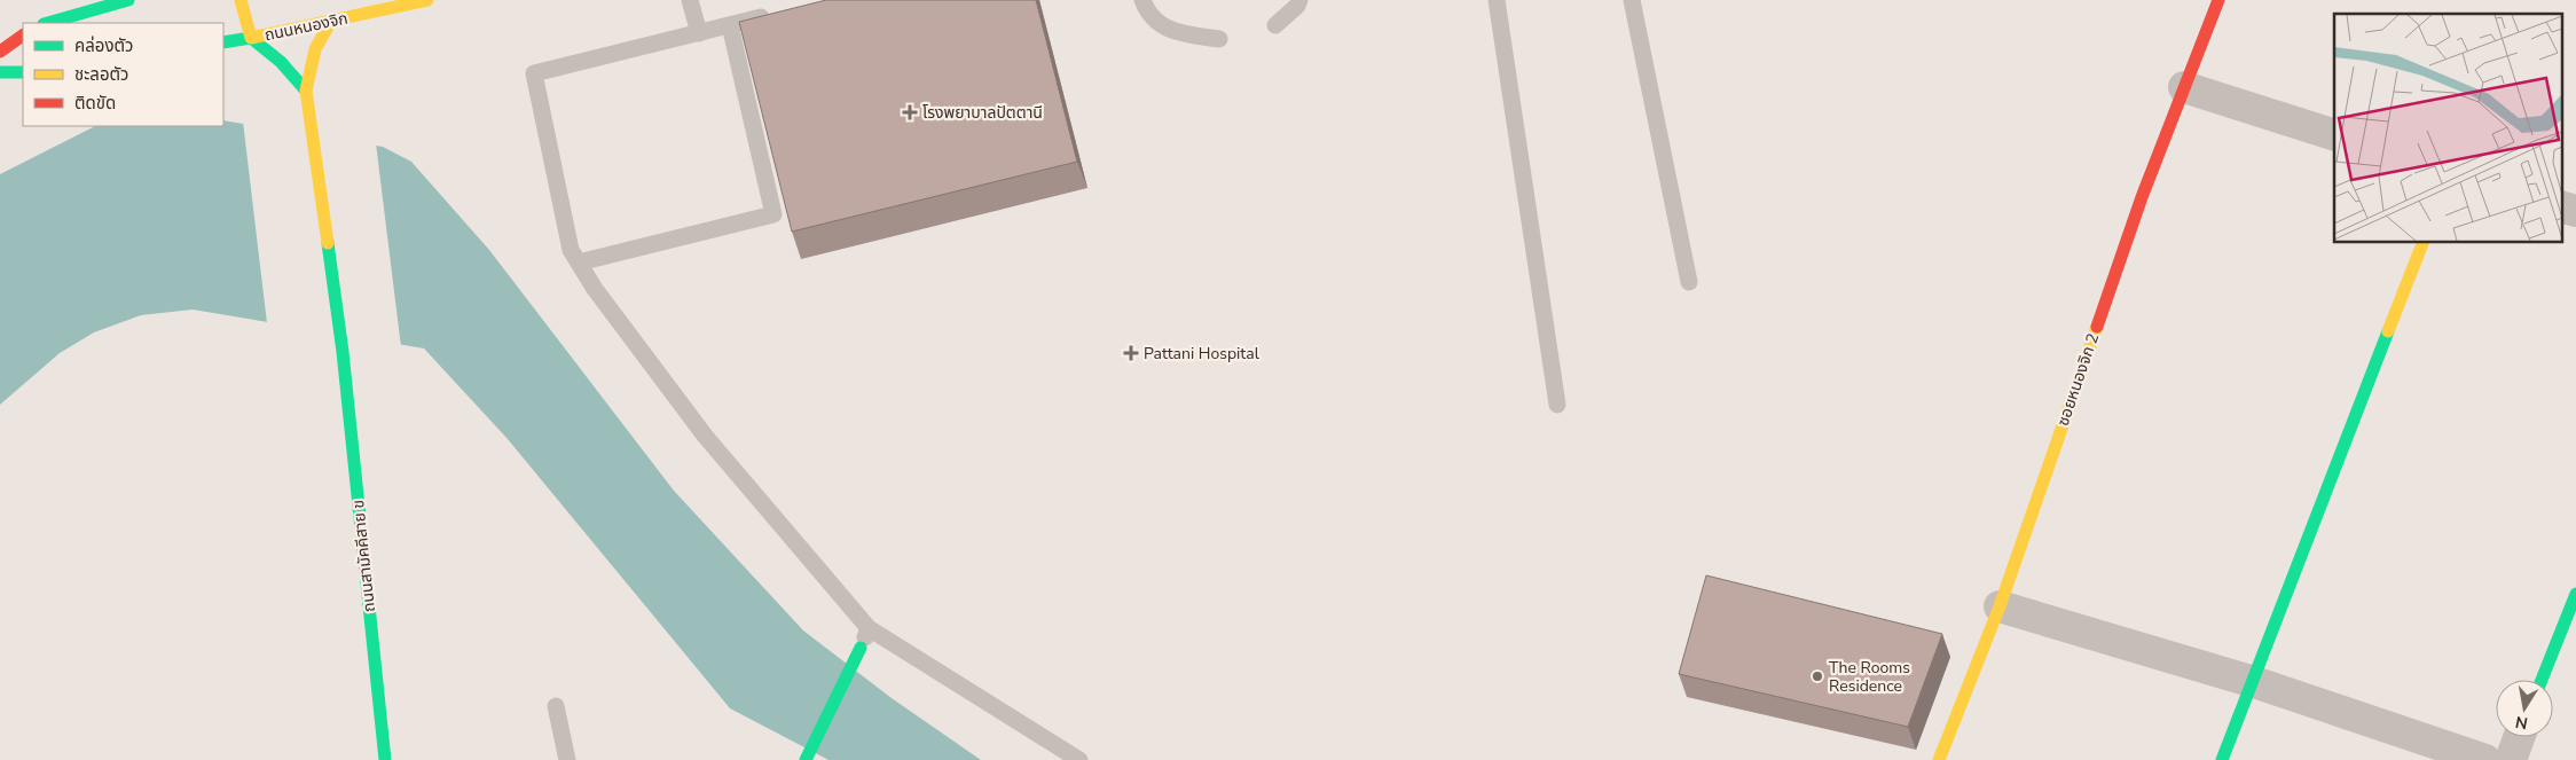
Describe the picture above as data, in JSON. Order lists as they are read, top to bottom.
{
  "streets": {
    "street": ["ถนนหนองจิก", "ซอยหนองจิก 2", "ถนนสามัคคีสาย ข"]
  },
  "crossings": [
    ["ถนนหนองจิก", "ถนนสามัคคีสาย ข"]
  ],
  "places": {
    "health": ["โรงพยาบาลปัตตานี", "Pattani Hospital"],
    "other": ["The Rooms Residence"]
  },
  "legend": ["คล่องตัว", "ชะลอตัว", "ติดขัด"],
  "north": "bottom"
}
